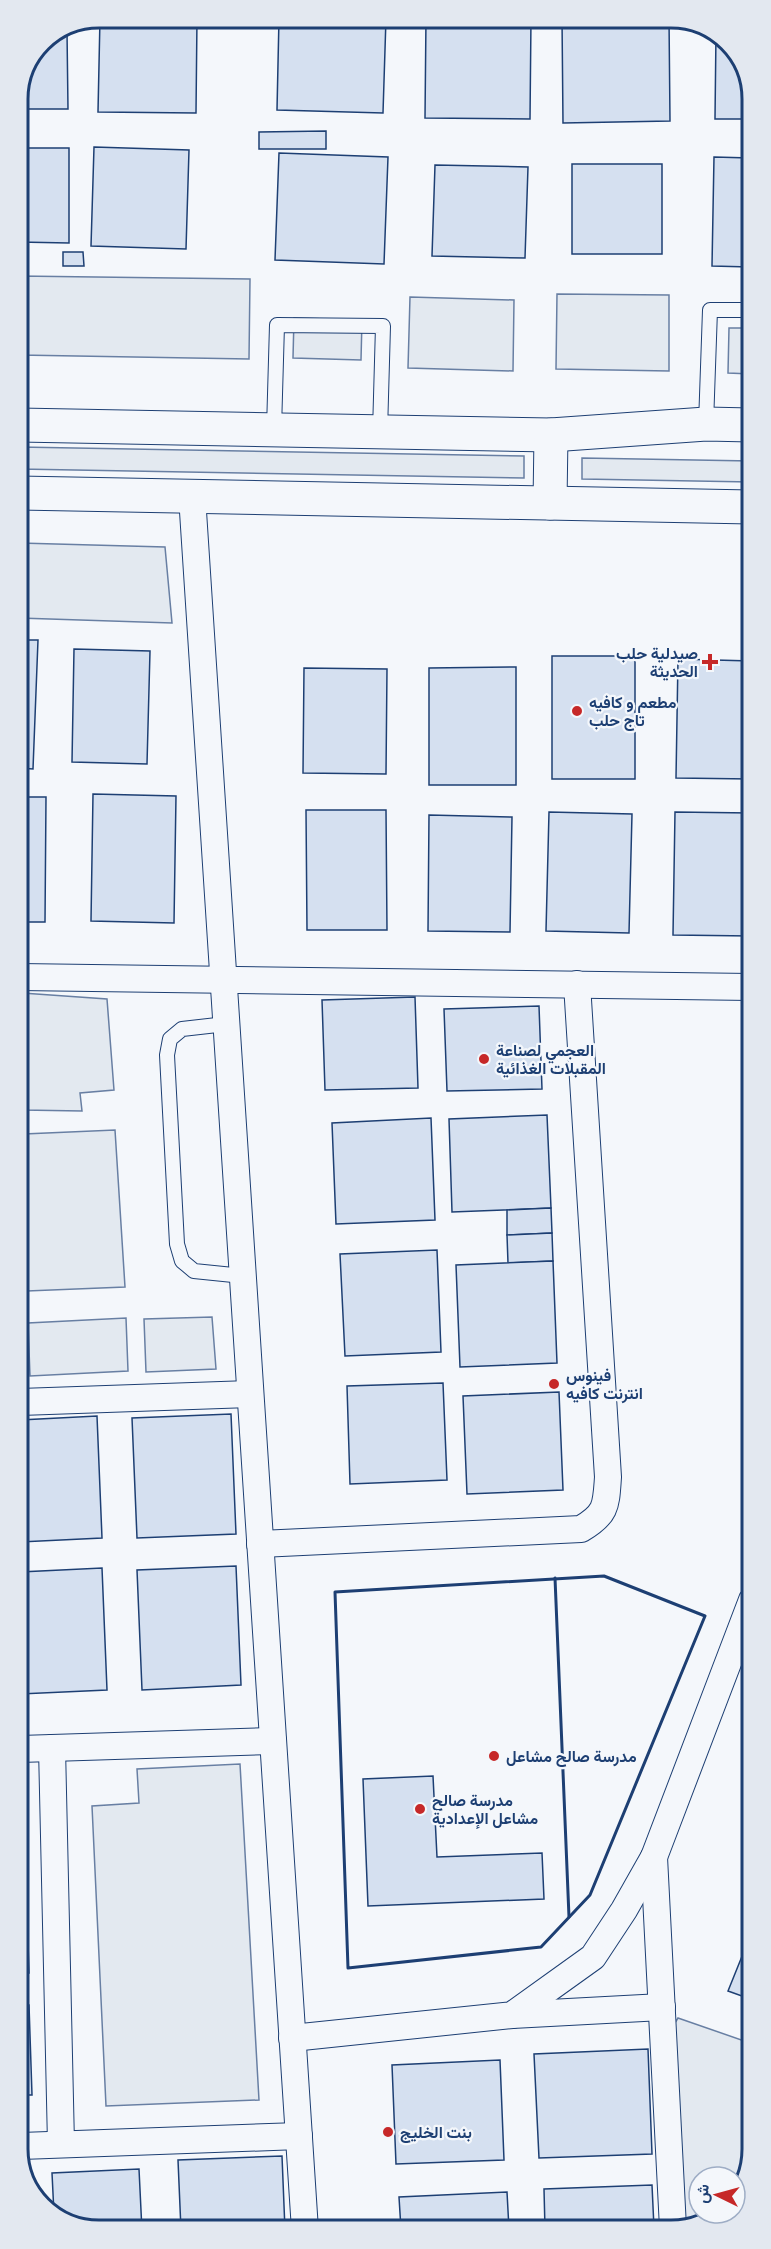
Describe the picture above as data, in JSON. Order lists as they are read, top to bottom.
{
  "places": {
    "health": ["صيدلية حلب الحديثة"],
    "other": [
      "مطعم و كافيه تاج حلب",
      "العجمي لصناعة المقبلات الغذائية",
      "فينوس انترنت كافيه",
      "مدرسة صالح مشاعل",
      "مدرسة صالح مشاعل الإعدادية",
      "بنت الخليج"
    ]
  },
  "north": "left"
}
